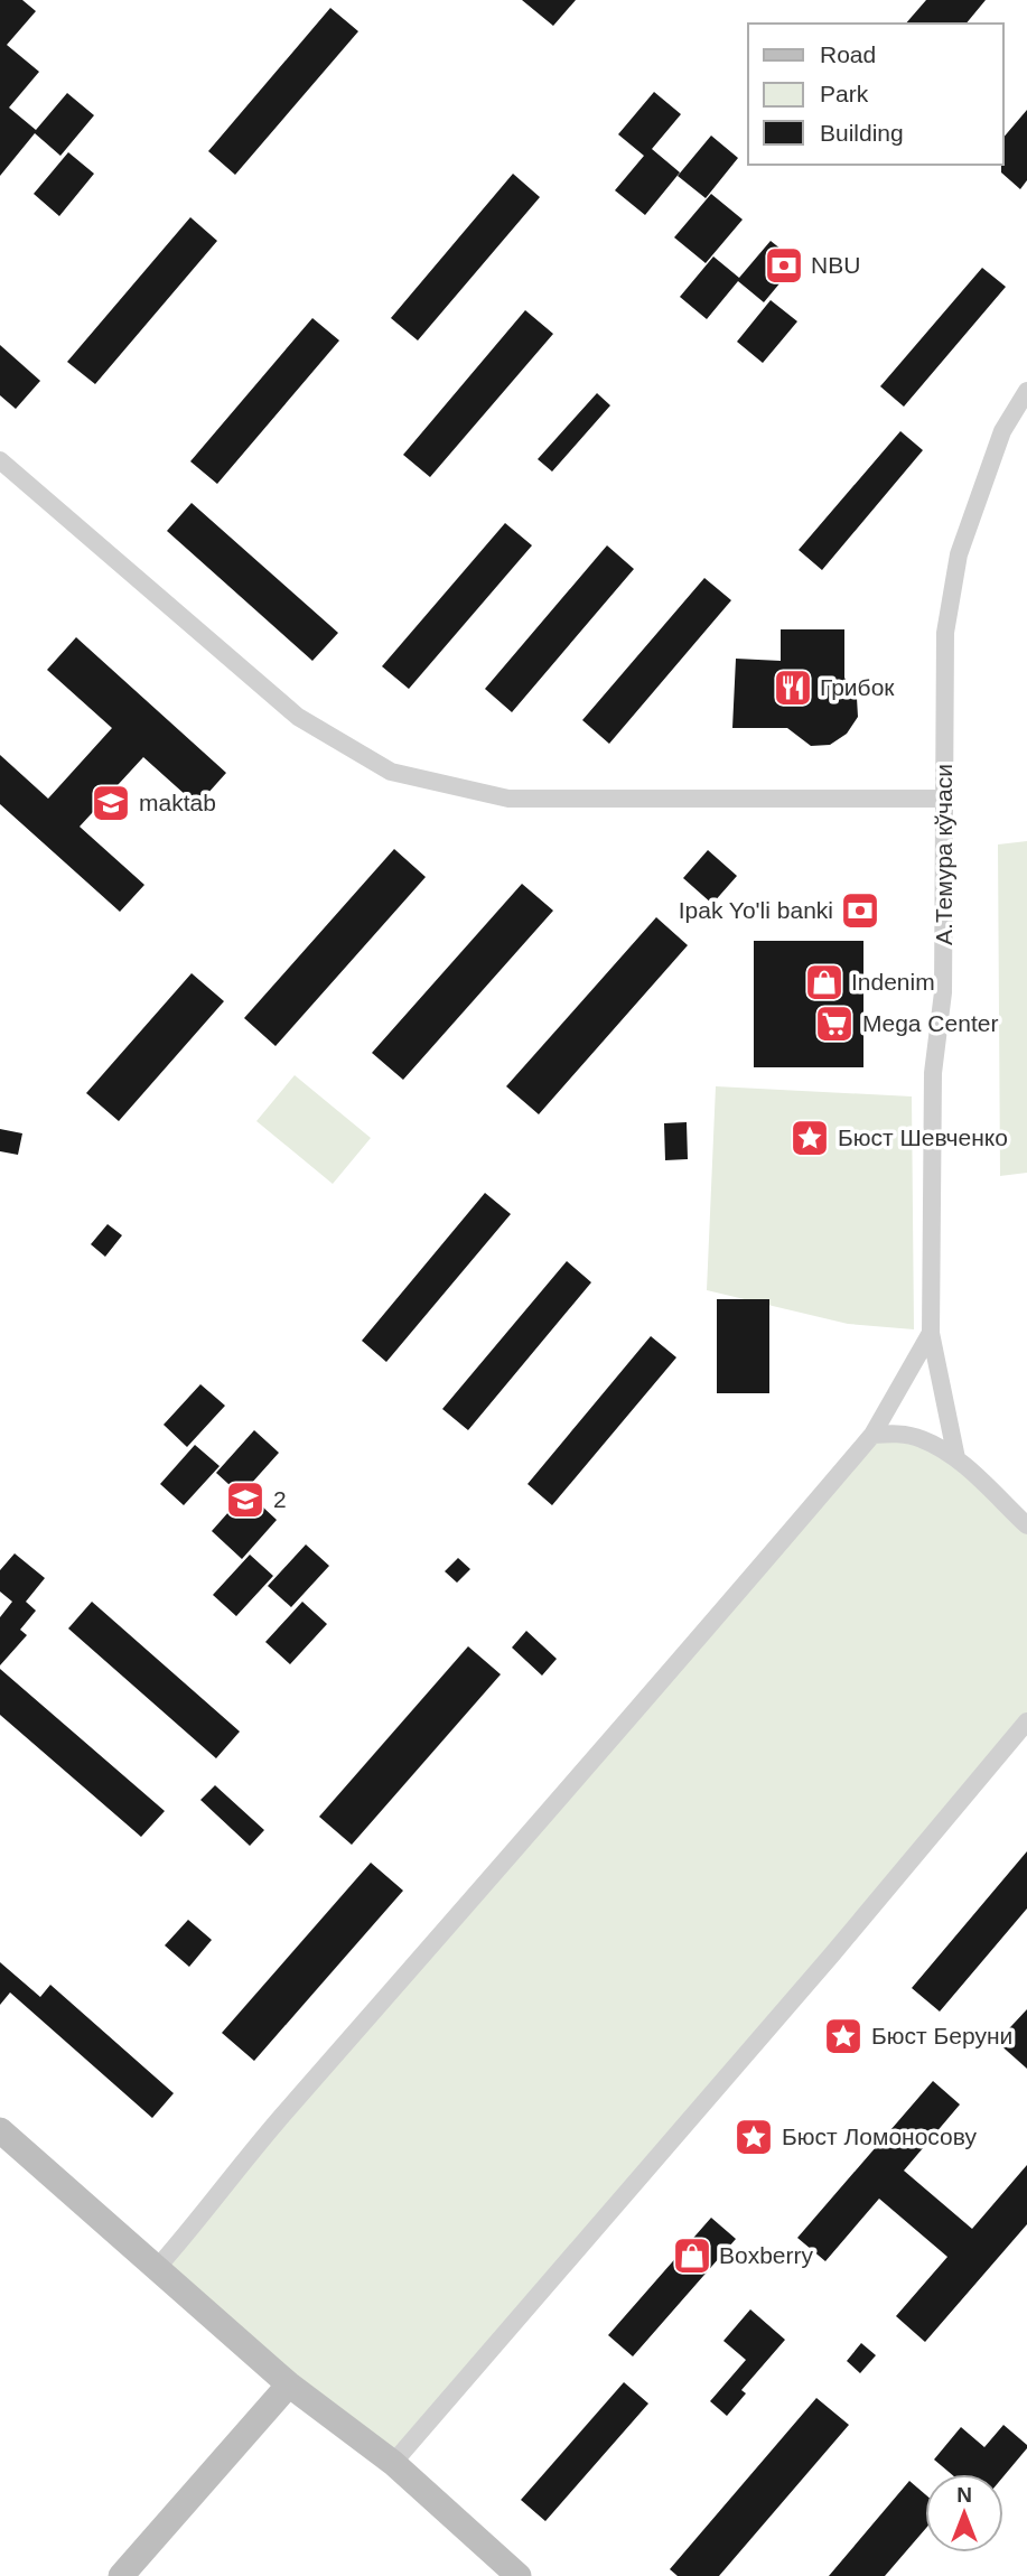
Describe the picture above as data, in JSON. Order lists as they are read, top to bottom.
{
  "streets": {
    "street": ["А.Темура кўчаси"]
  },
  "places": {
    "bank": ["NBU", "Ipak Yo'li banki"],
    "restaurant": ["Грибок"],
    "school or university": ["maktab", "2"],
    "shop": ["Indenim", "Boxberry"],
    "supermarket": ["Mega Center"],
    "place": ["Бюст Шевченко", "Бюст Беруни", "Бюст Ломоносову"]
  },
  "legend": ["Road", "Park", "Building"],
  "north": "top"
}
